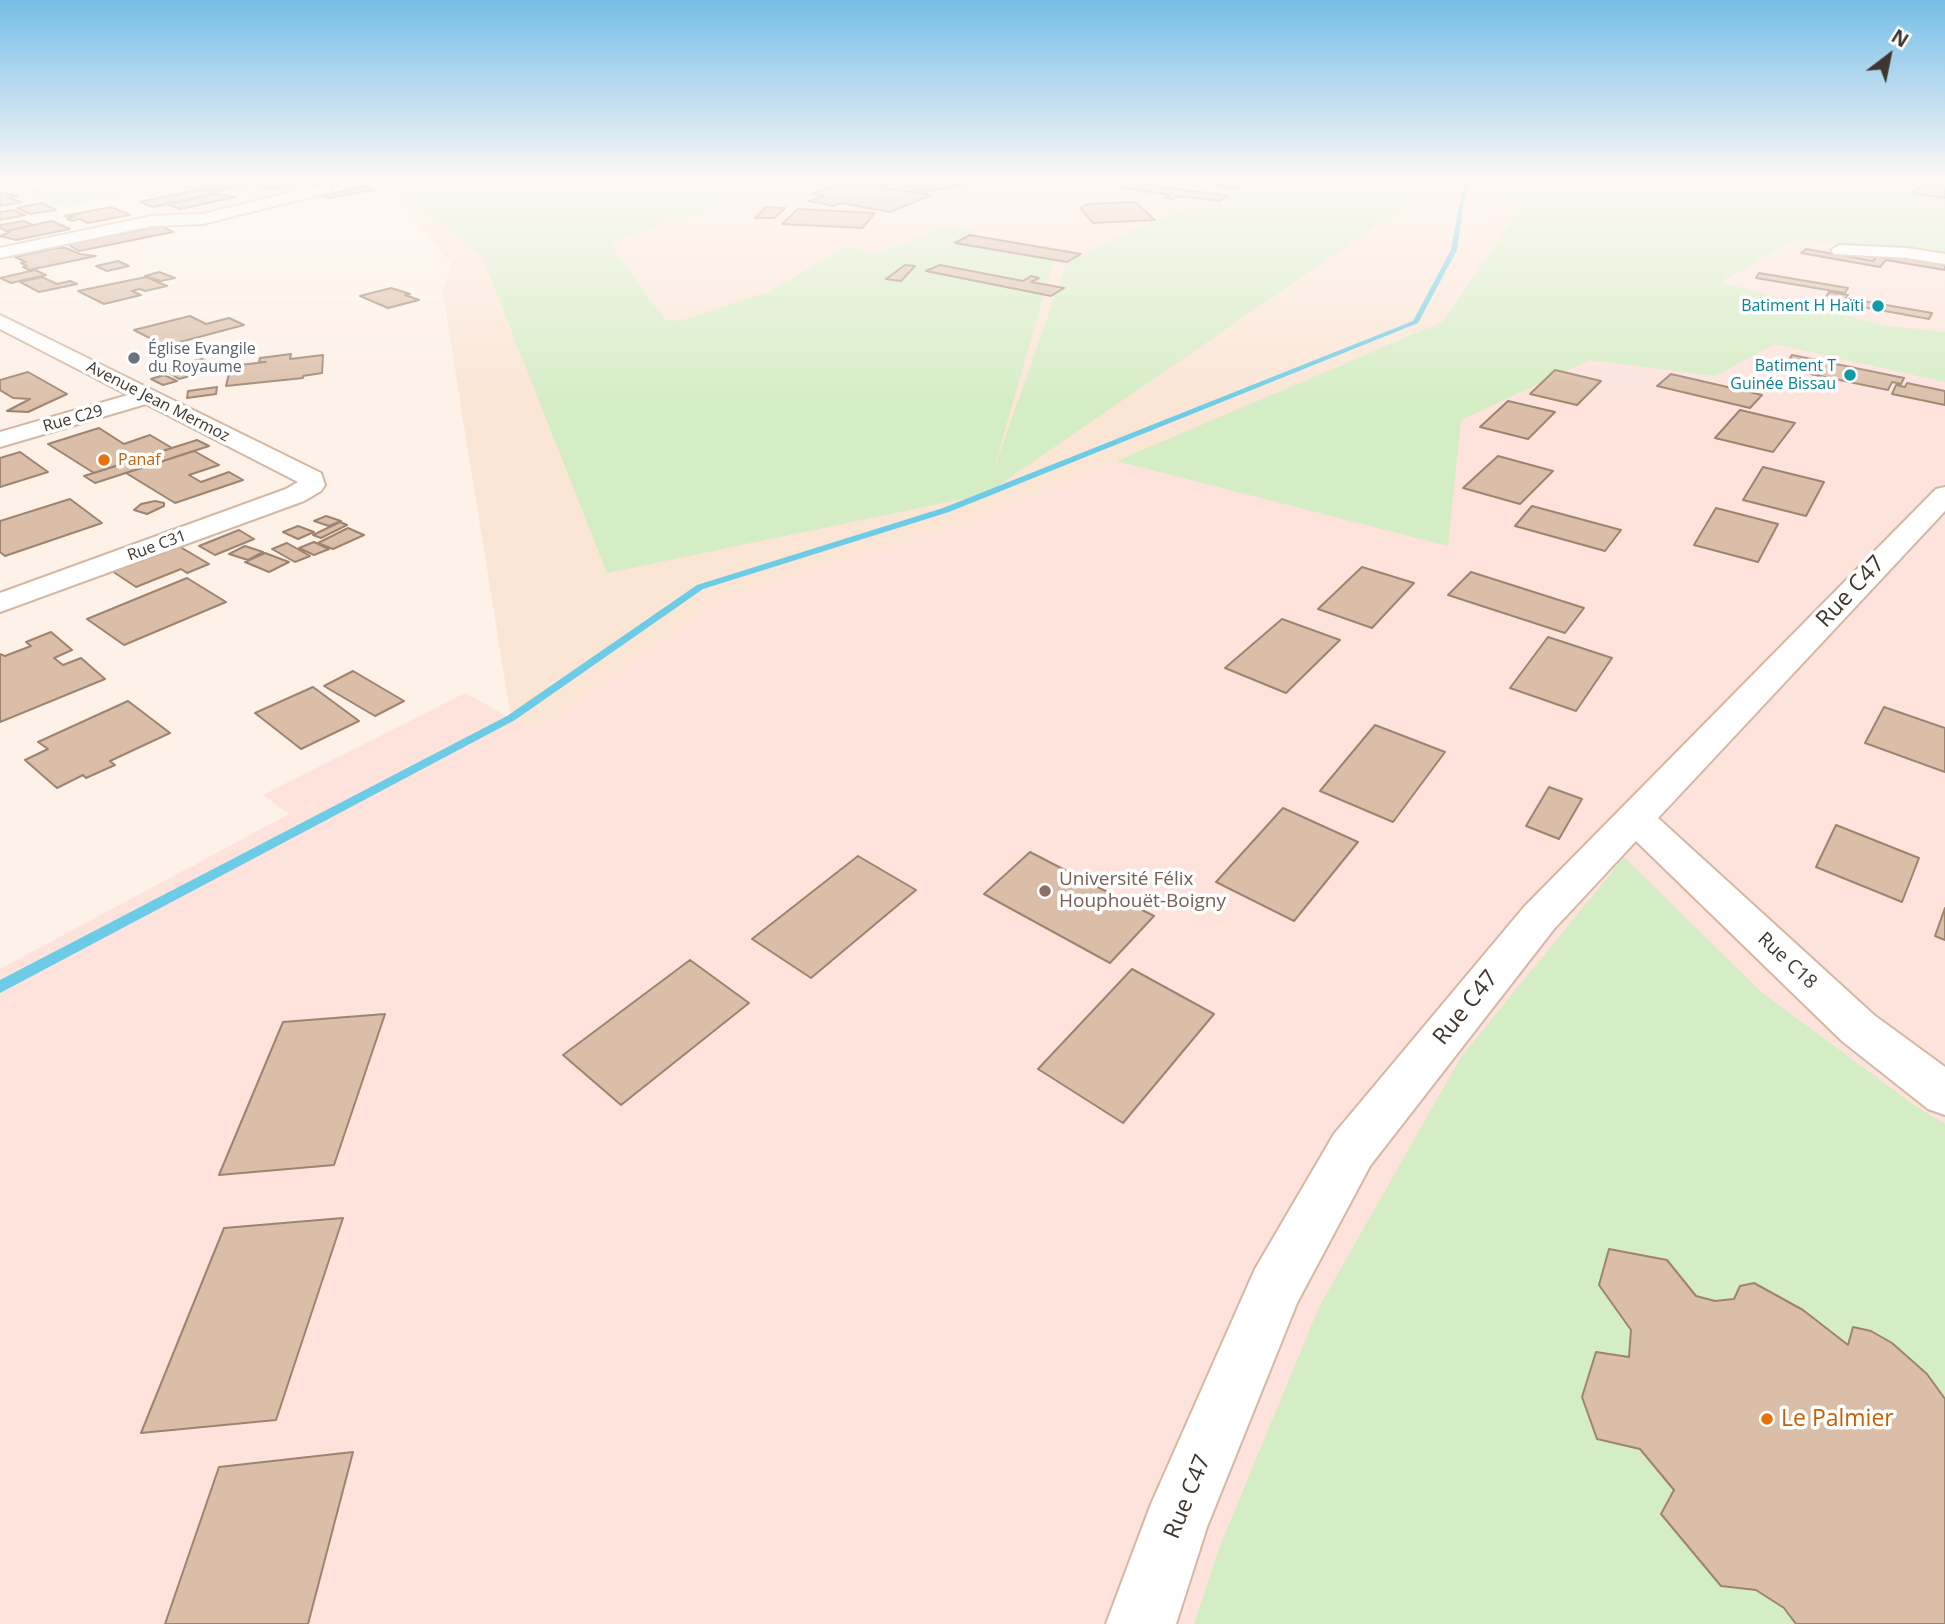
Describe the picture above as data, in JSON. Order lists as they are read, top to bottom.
{
  "streets": {
    "street": [
      "Avenue Jean Mermoz",
      "Rue C29",
      "Rue C31",
      "Rue C47",
      "Rue C18"
    ]
  },
  "crossings": [
    ["Avenue Jean Mermoz", "Rue C29"],
    ["Avenue Jean Mermoz", "Rue C31"],
    ["Rue C47", "Rue C18"]
  ],
  "places": [
    "Batiment H Haïti",
    "Église Evangile du Royaume",
    "Batiment T Guinée Bissau",
    "Panaf",
    "Université Félix Houphouët-Boigny",
    "Le Palmier"
  ],
  "north": "top right"
}
